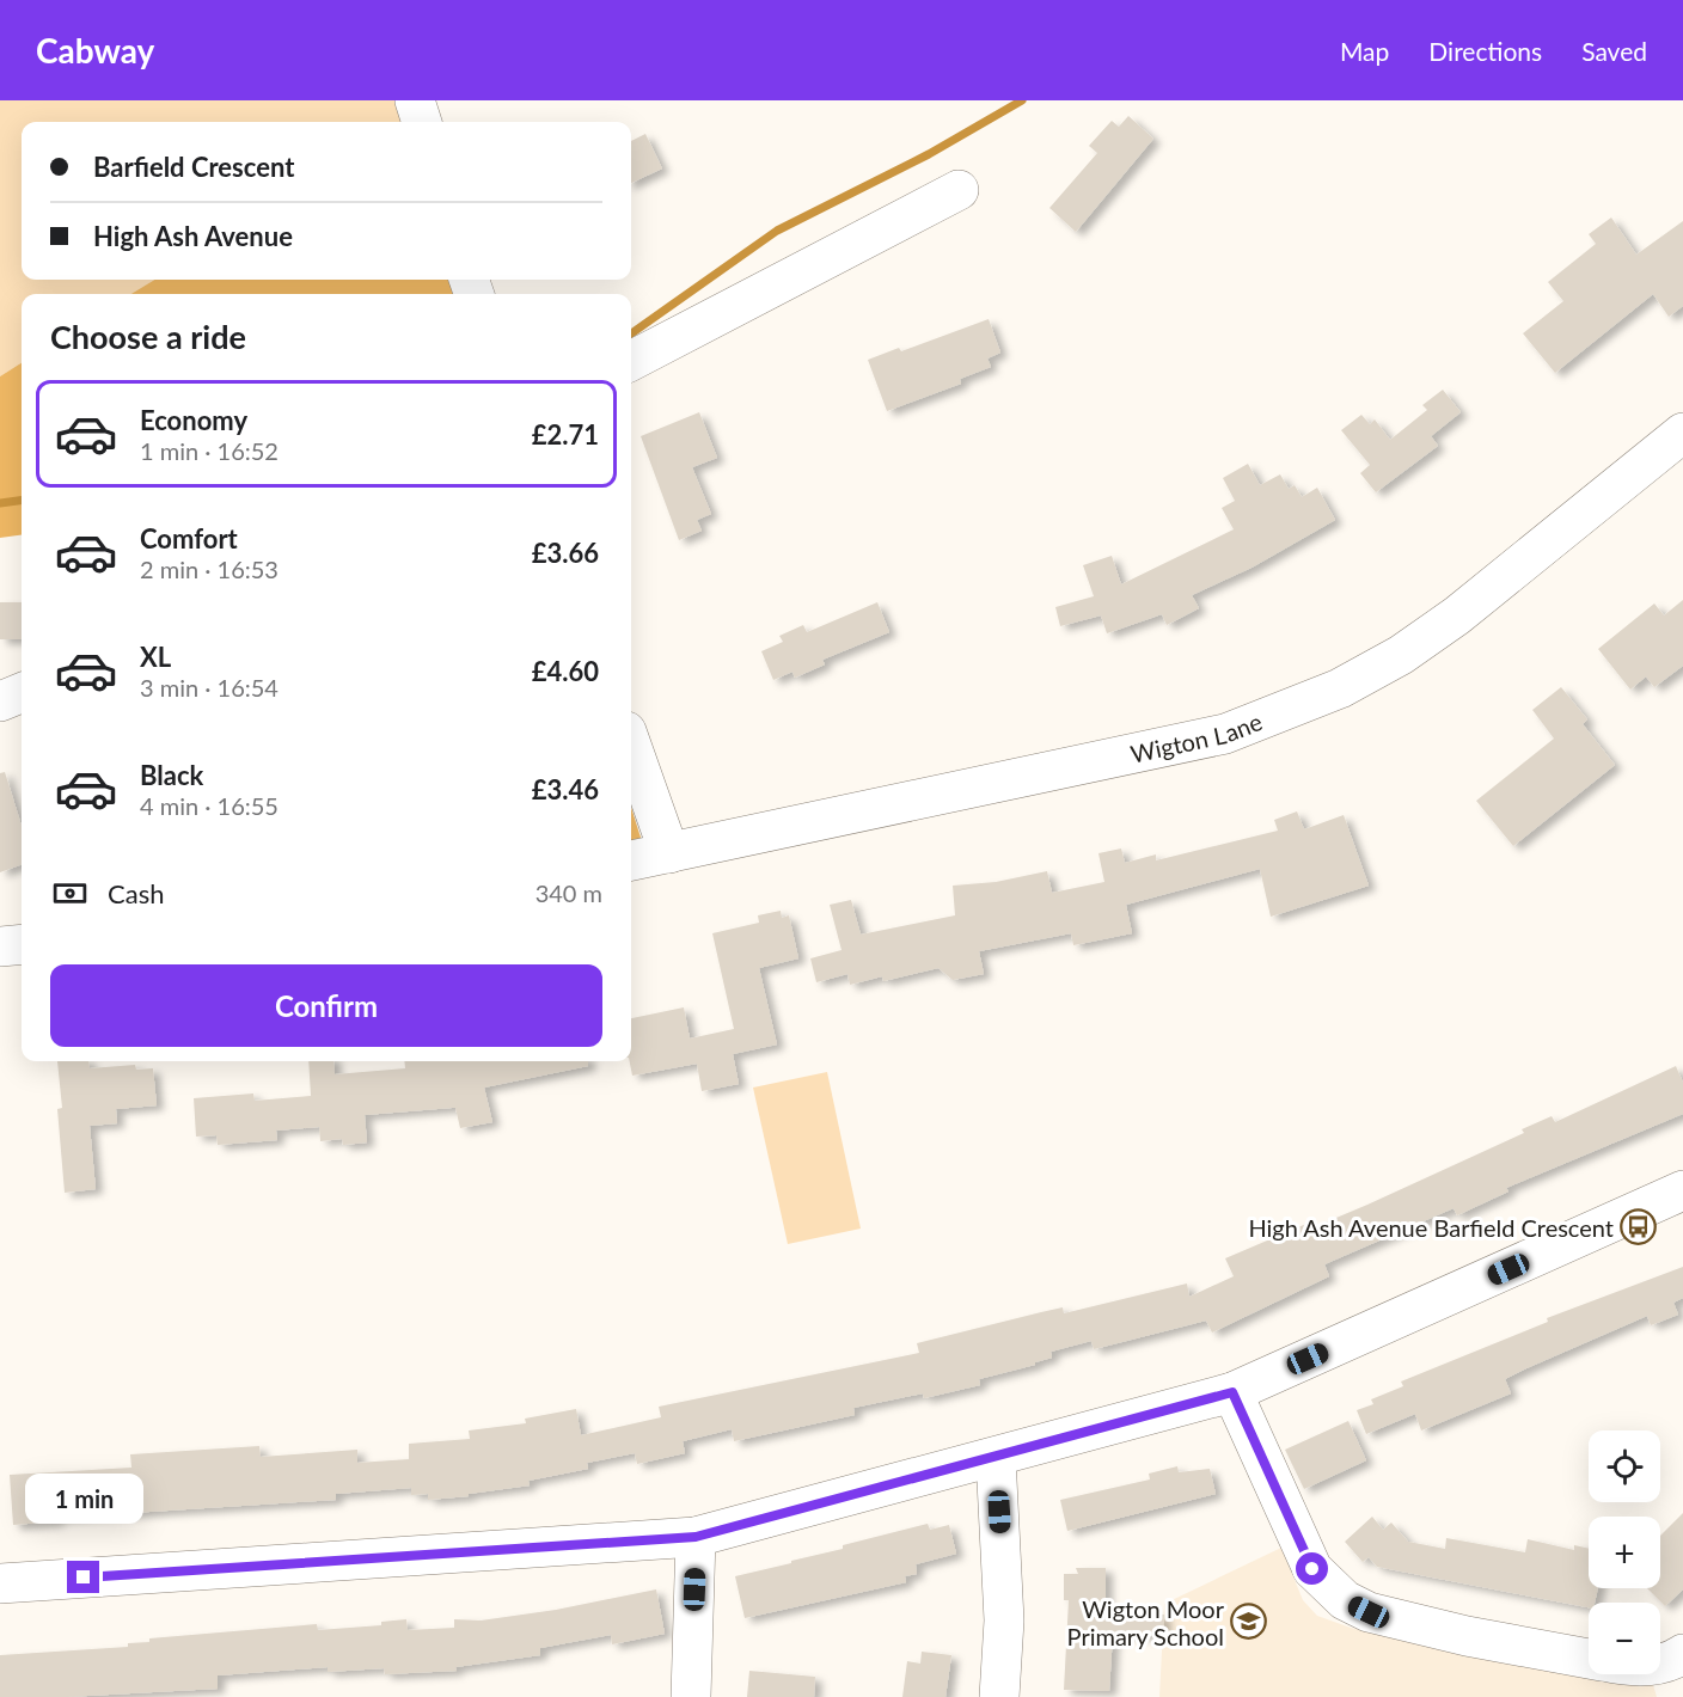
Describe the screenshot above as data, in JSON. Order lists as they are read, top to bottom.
{
  "streets": {
    "street": ["Wigton Lane"]
  },
  "places": {
    "bus stop": ["High Ash Avenue Barfield Crescent"],
    "school or university": ["Wigton Moor Primary School"]
  },
  "page": {
    "header": "Cabway",
    "nav": ["Map", "Directions", "Saved"],
    "banner": ["Barfield Crescent", "High Ash Avenue"],
    "heading": "Choose a ride",
    "list": [
      {
        "name": "Economy",
        "note": "1 min · 16:52",
        "value": "£2.71"
      },
      {
        "name": "Comfort",
        "note": "2 min · 16:53",
        "value": "£3.66"
      },
      {
        "name": "XL",
        "note": "3 min · 16:54",
        "value": "£4.60"
      },
      {
        "name": "Black",
        "note": "4 min · 16:55",
        "value": "£3.46"
      }
    ],
    "pay": ["Cash", "340 m"],
    "buttons": "Confirm",
    "map_buttons": ["+", "−"],
    "bubble": "1 min"
  }
}
